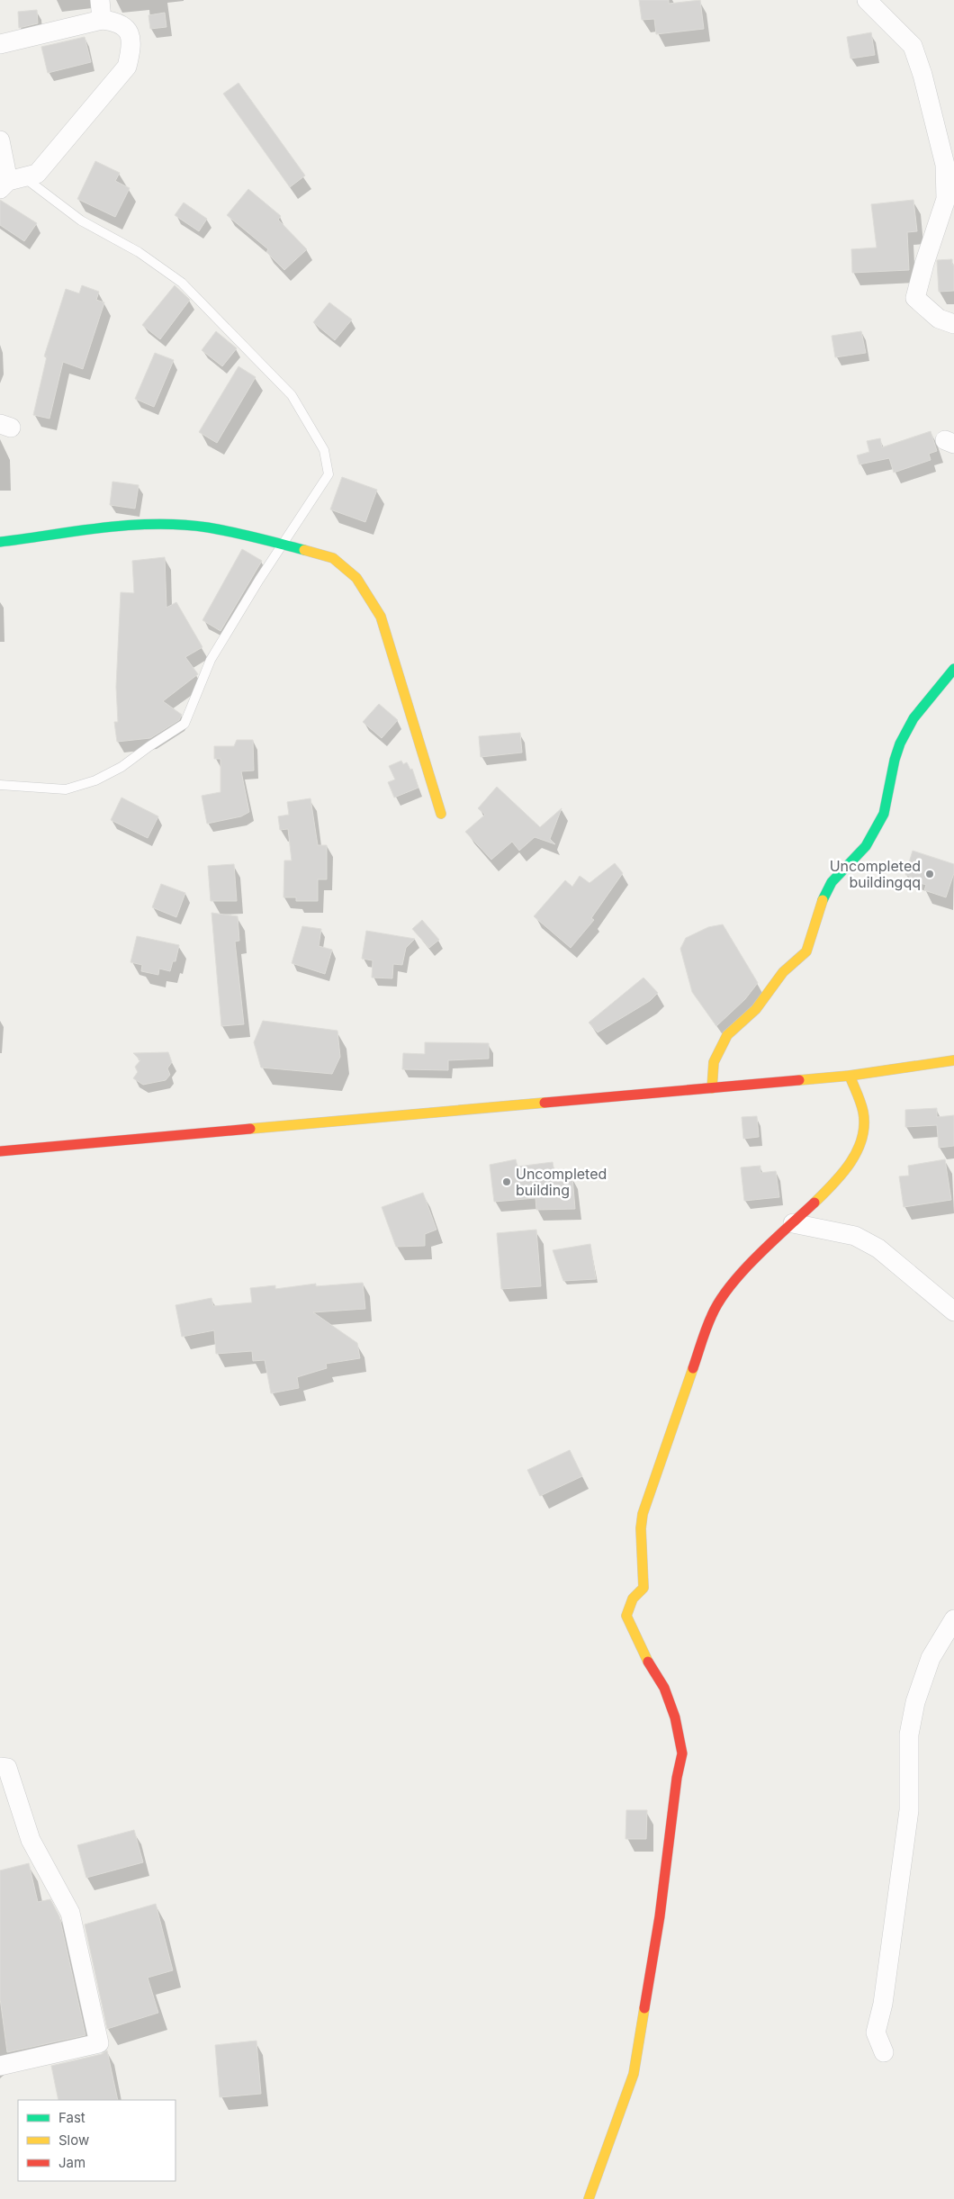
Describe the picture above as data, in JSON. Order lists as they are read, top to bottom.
{
  "places": ["Uncompleted buildingqq", "Uncompleted building"],
  "legend": ["Fast", "Slow", "Jam"]
}
